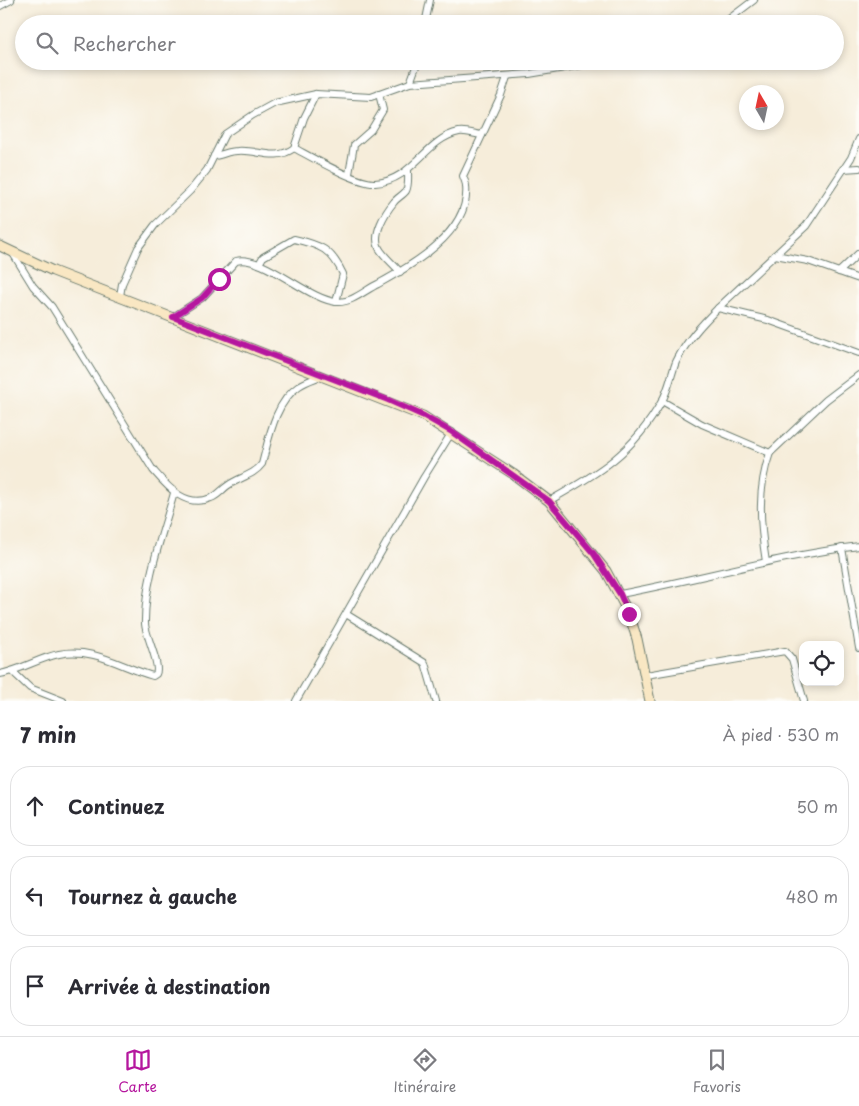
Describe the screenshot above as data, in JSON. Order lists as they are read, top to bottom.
{
  "north": "top",
  "page": {
    "search": "Rechercher",
    "heading": ["7 min", "À pied · 530 m"],
    "list": [
      ["Continuez", "50 m"],
      ["Tournez à gauche", "480 m"],
      "Arrivée à destination"
    ],
    "nav": ["Carte", "Itinéraire", "Favoris"]
  }
}
